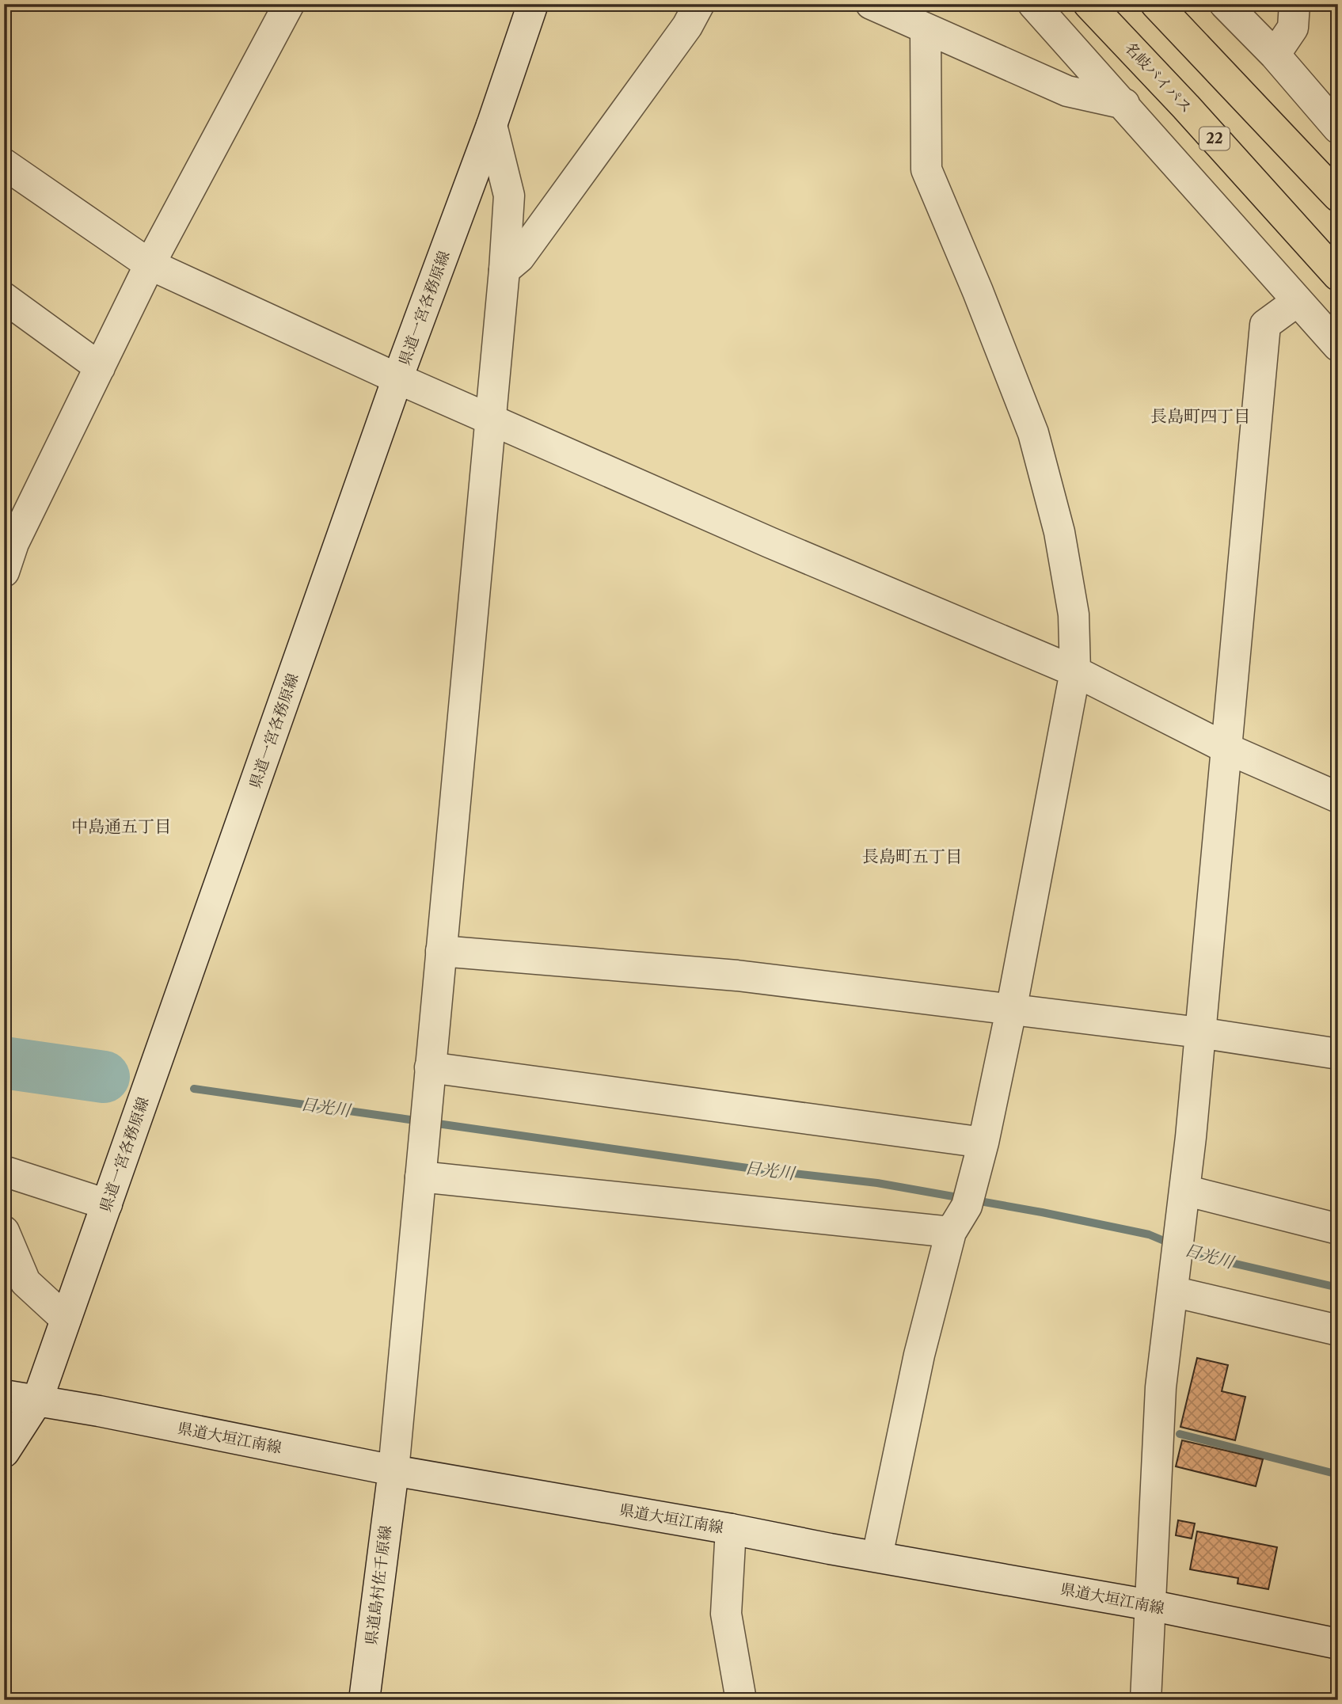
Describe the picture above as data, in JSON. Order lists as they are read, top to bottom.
{
  "streets": {
    "highway": ["名岐バイパス", "22"],
    "street": ["県道一宮各務原線", "県道大垣江南線", "県道島村佐千原線"]
  },
  "crossings": [
    ["県道一宮各務原線", "県道大垣江南線"],
    ["県道一宮各務原線", "県道島村佐千原線"],
    ["県道大垣江南線", "県道島村佐千原線"]
  ],
  "districts": ["長島町四丁目", "中島通五丁目", "長島町五丁目"],
  "water": ["日光川"]
}
